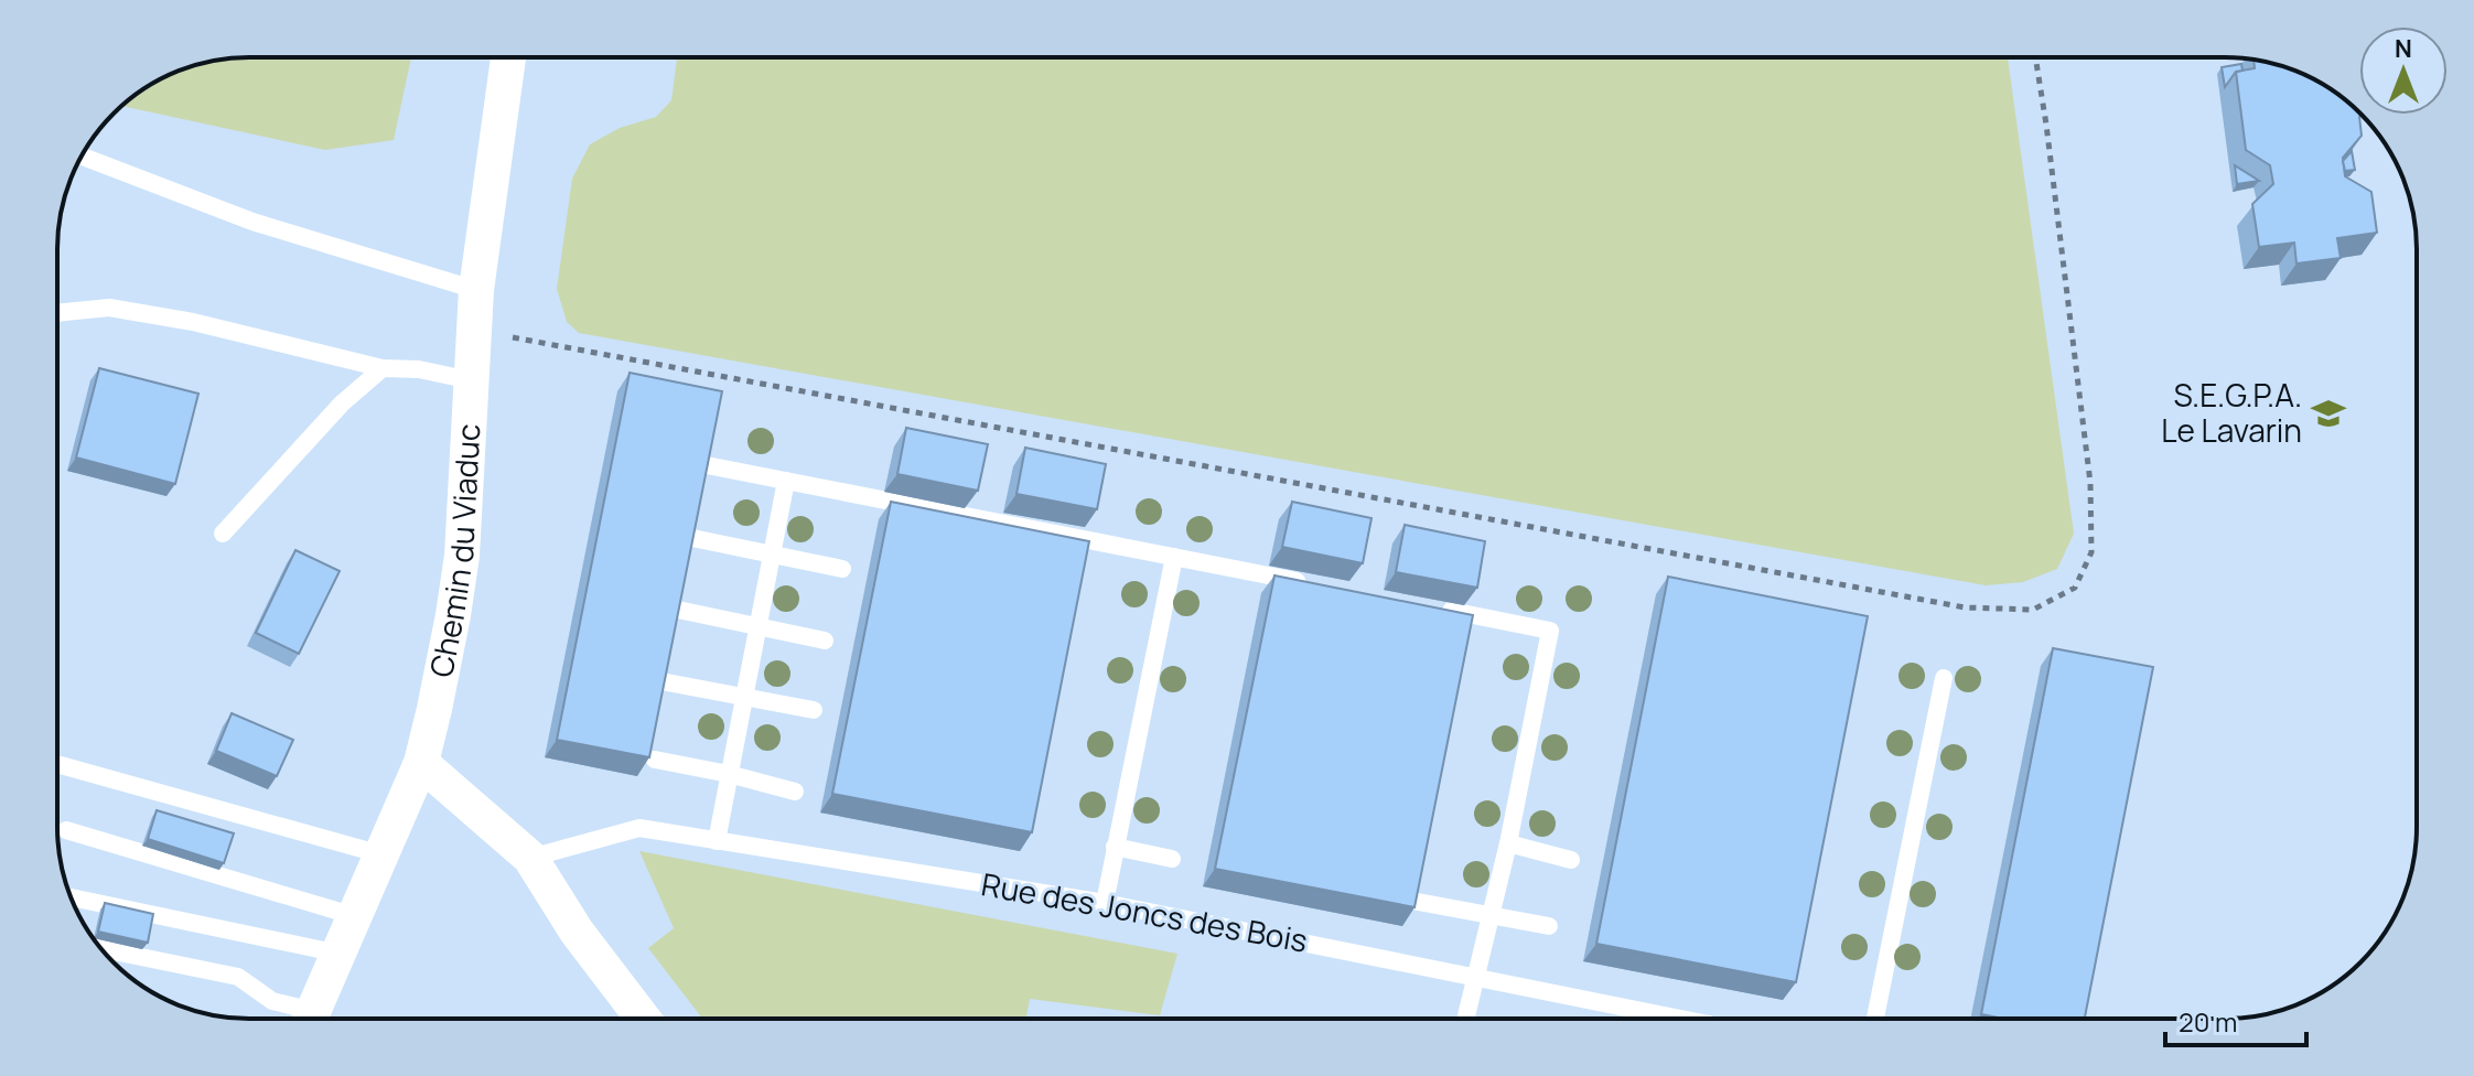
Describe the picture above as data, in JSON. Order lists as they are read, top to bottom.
{
  "streets": {
    "street": ["Chemin du Viaduc"],
    "lane": ["Rue des Joncs des Bois"]
  },
  "places": {
    "school or university": ["S.E.G.P.A. Le Lavarin"]
  },
  "scale_bar": "20 m",
  "north": "top"
}
